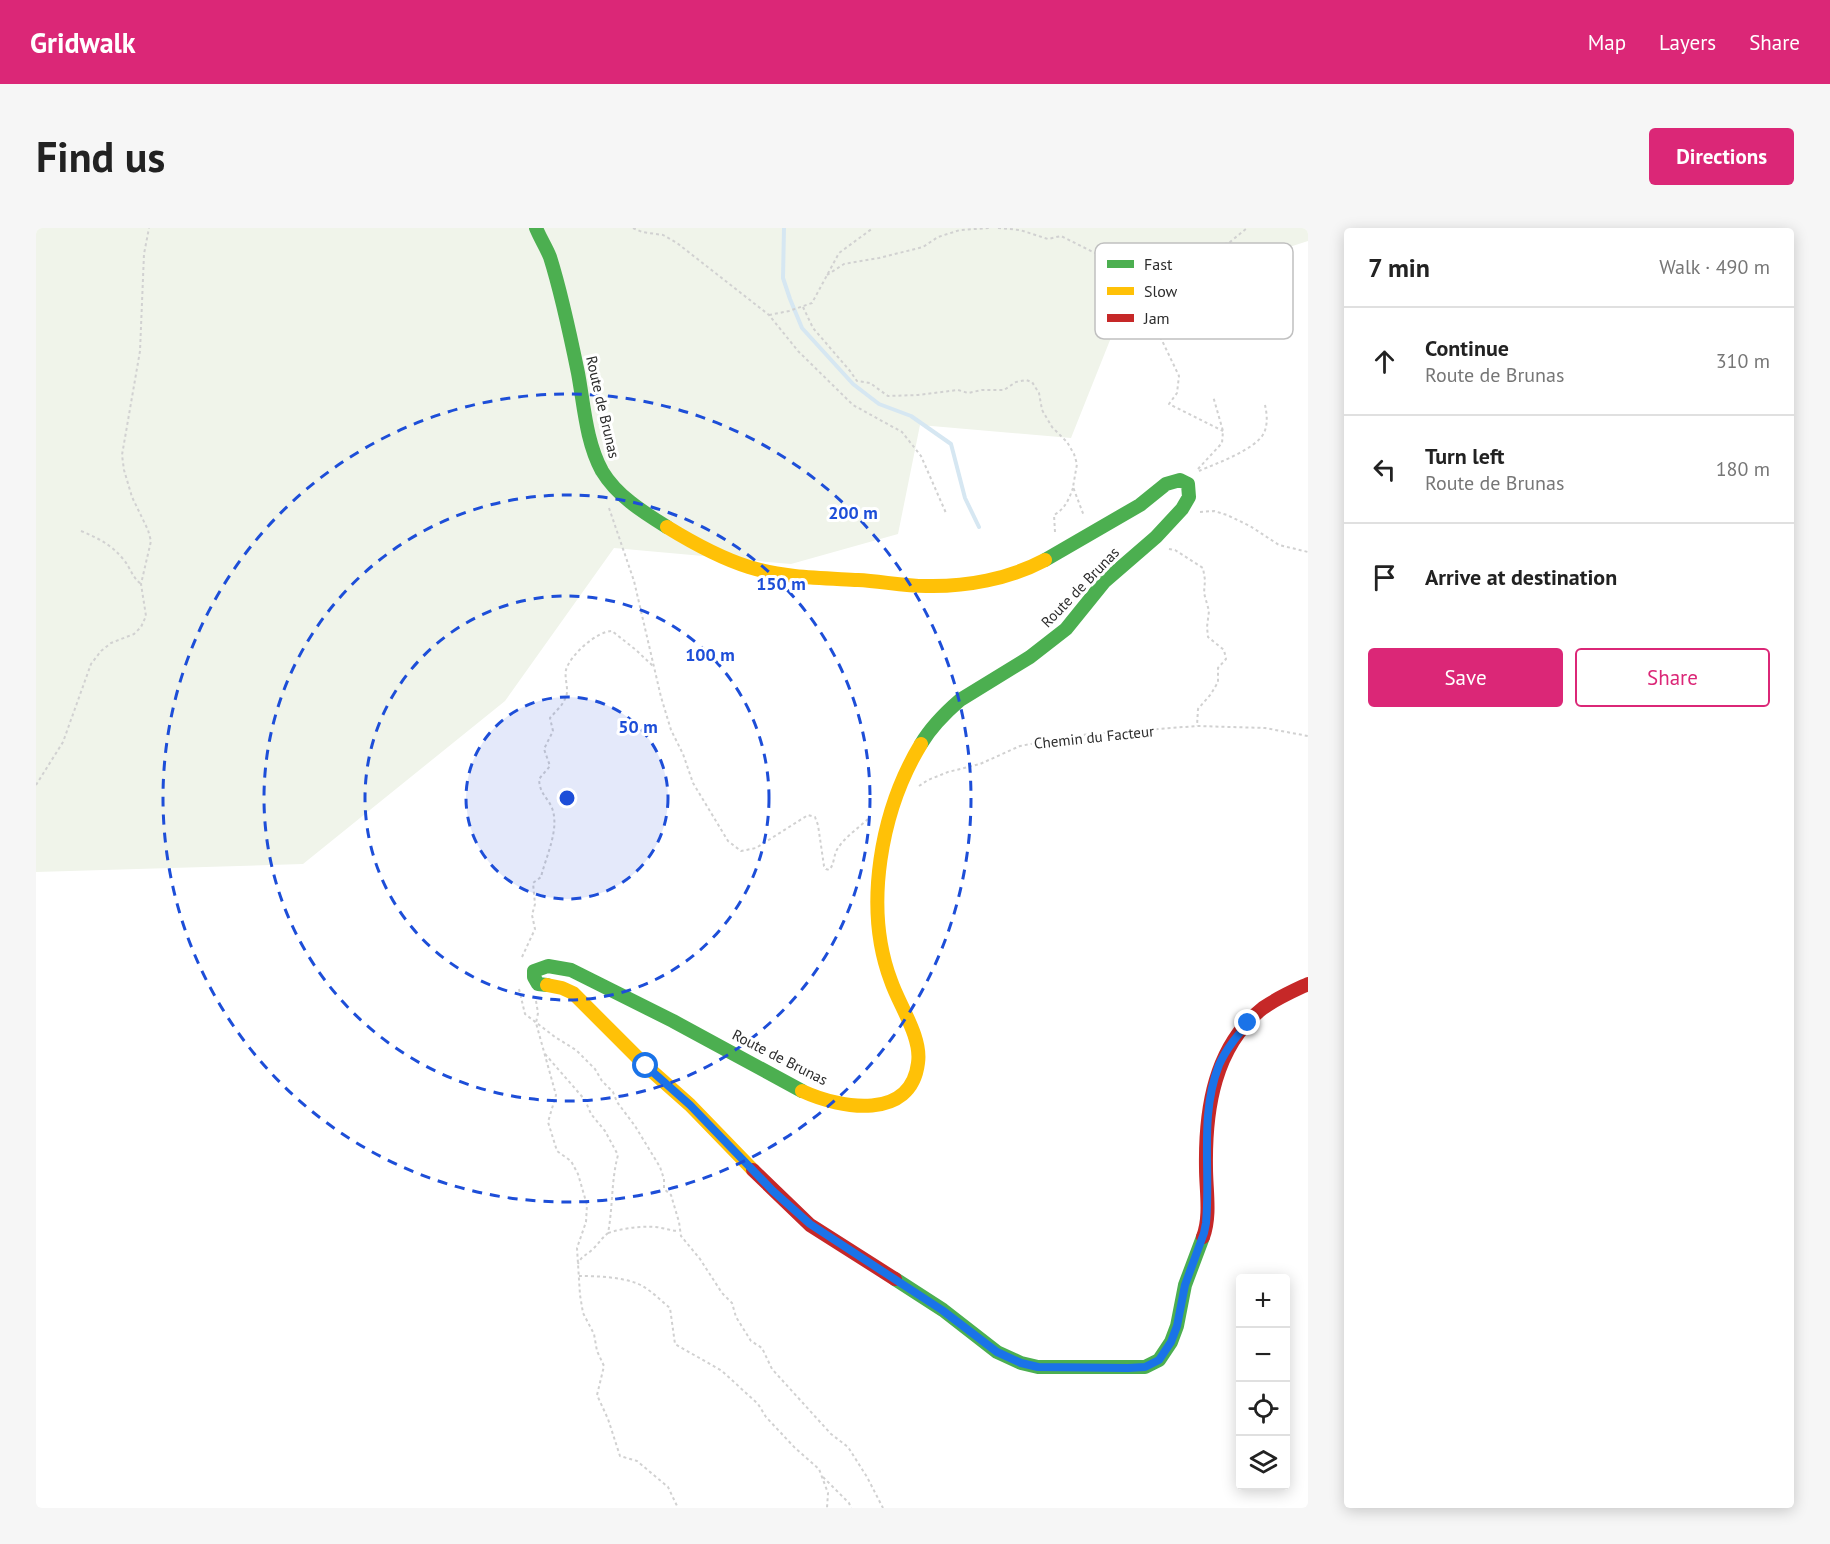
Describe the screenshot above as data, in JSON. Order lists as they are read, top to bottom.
{
  "streets": {
    "street": ["Route de Brunas"],
    "path": ["Chemin du Facteur"]
  },
  "legend": ["Fast", "Slow", "Jam"],
  "page": {
    "header": "Gridwalk",
    "nav": ["Map", "Layers", "Share"],
    "buttons": [
      "Directions",
      ["Save", "Share"]
    ],
    "title": "Find us",
    "heading": ["7 min", "Walk · 490 m"],
    "list": [
      ["Continue", "Route de Brunas", "310 m"],
      ["Turn left", "Route de Brunas", "180 m"],
      "Arrive at destination"
    ],
    "map_buttons": ["+", "−"]
  },
  "rings": [
    "200 m",
    "150 m",
    "100 m",
    "50 m"
  ]
}
